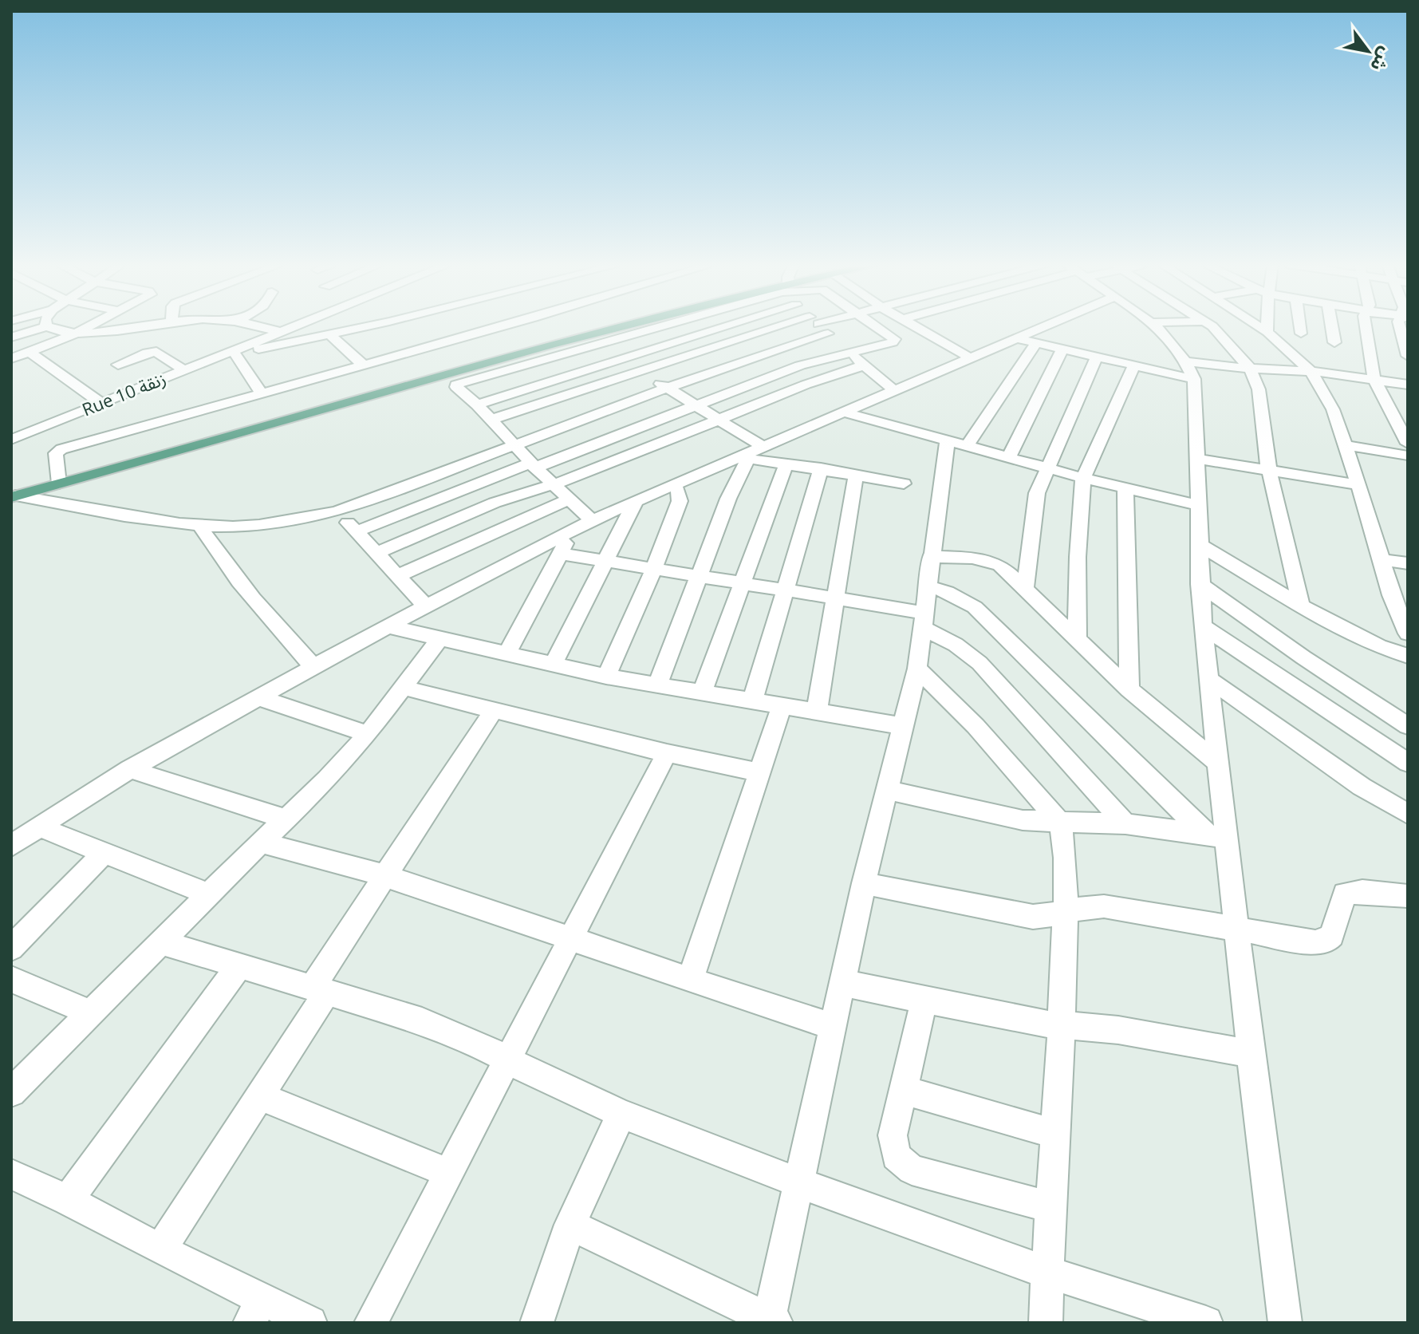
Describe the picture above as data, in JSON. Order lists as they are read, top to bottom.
{
  "streets": {
    "street": ["Rue 10 زنقة"]
  },
  "north": "bottom right"
}
